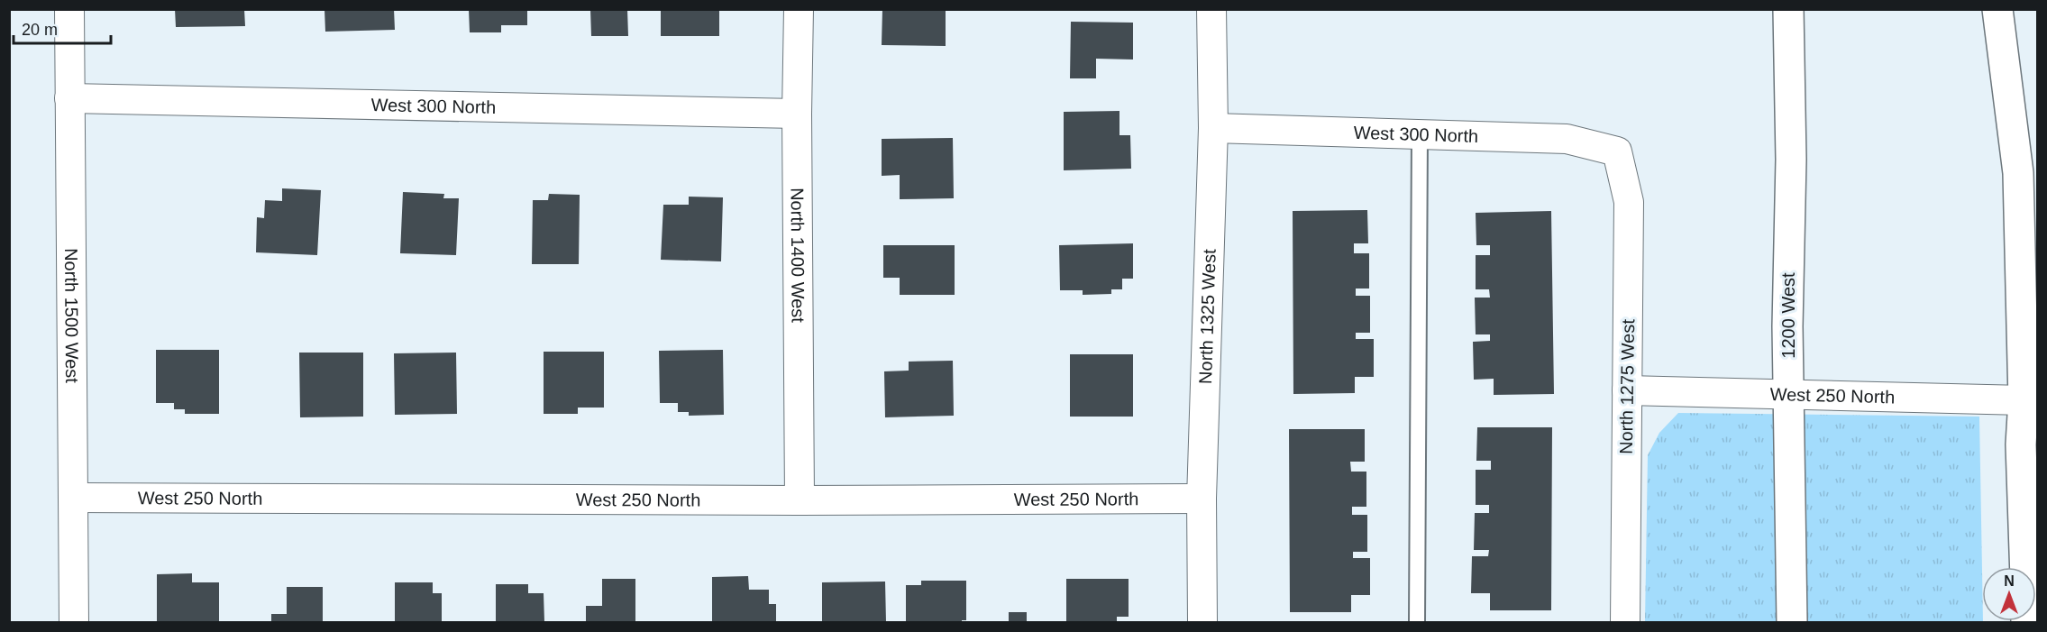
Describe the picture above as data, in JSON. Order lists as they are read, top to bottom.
{
  "streets": {
    "street": [
      "West 300 North",
      "North 1400 West",
      "North 1500 West",
      "North 1325 West",
      "1200 West",
      "North 1275 West",
      "West 250 North"
    ]
  },
  "crossings": [
    ["West 300 North", "North 1400 West"],
    ["West 300 North", "North 1500 West"],
    ["West 300 North", "North 1325 West"],
    ["West 300 North", "North 1275 West"],
    ["North 1400 West", "West 250 North"],
    ["North 1500 West", "West 250 North"],
    ["North 1325 West", "West 250 North"],
    ["1200 West", "West 250 North"],
    ["North 1275 West", "West 250 North"]
  ],
  "scale_bar": "20 m",
  "north": "top"
}
